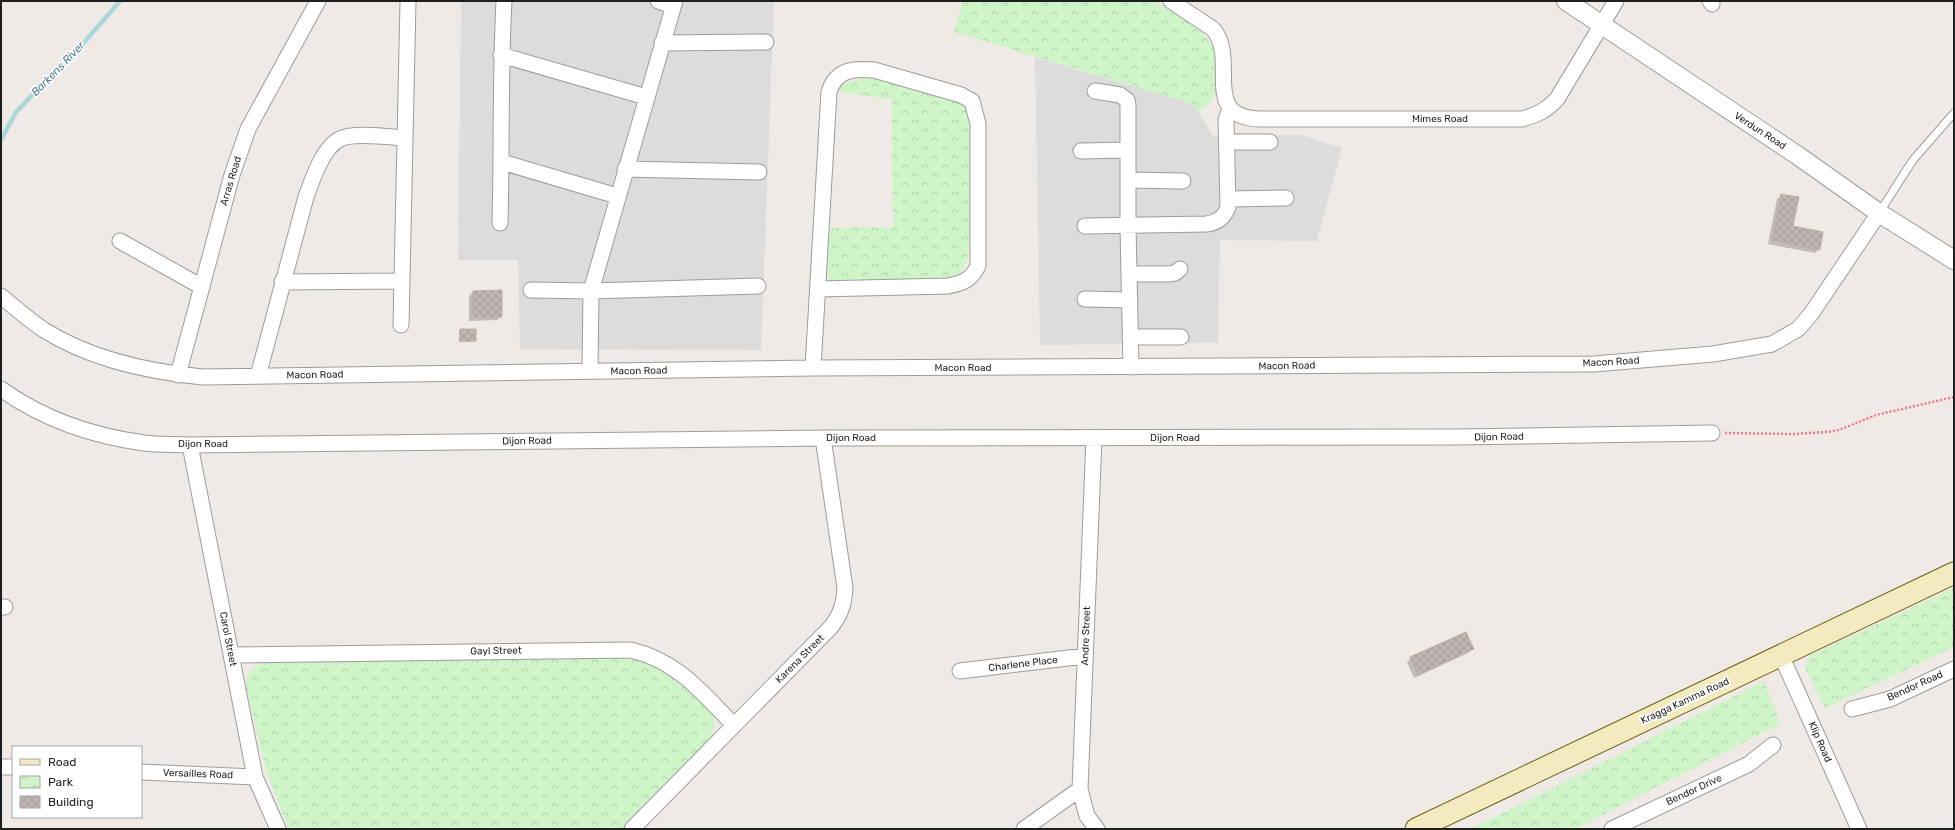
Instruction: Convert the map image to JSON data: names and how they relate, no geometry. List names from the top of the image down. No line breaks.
{"streets":{"main road":["Kragga Kamma Road"],"street":["Mimes Road","Verdun Road","Arras Road","Macon Road","Dijon Road","Andre Street","Carol Street","Gayl Street","Karena Street","Charlene Place","Bendor Road","Klip Road","Versailles Road","Bendor Drive"]},"crossings":[["Mimes Road","Verdun Road"],["Verdun Road","Macon Road"],["Arras Road","Macon Road"],["Dijon Road","Andre Street"],["Dijon Road","Carol Street"],["Dijon Road","Karena Street"],["Andre Street","Charlene Place"],["Carol Street","Gayl Street"],["Carol Street","Versailles Road"],["Gayl Street","Karena Street"],["Kragga Kamma Road","Klip Road"]],"water":["Barkens River"],"legend":["Road","Park","Building"]}
